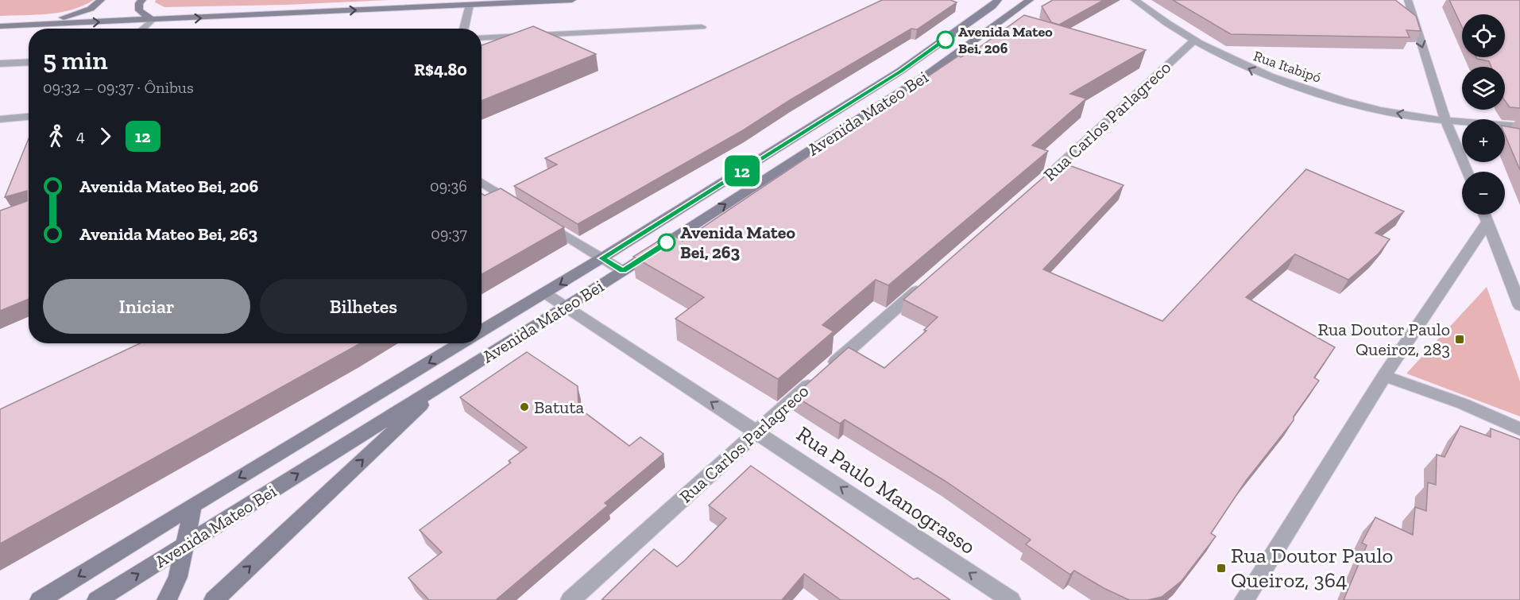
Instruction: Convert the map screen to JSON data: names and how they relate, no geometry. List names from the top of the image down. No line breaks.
{"streets":{"main road":["Avenida Mateo Bei"],"street":["Rua Itabipó","Rua Carlos Parlagreco","Rua Paulo Manograsso"]},"crossings":[["Rua Itabipó","Rua Carlos Parlagreco"],["Avenida Mateo Bei","Rua Paulo Manograsso"],["Rua Carlos Parlagreco","Rua Paulo Manograsso"]],"one_way":["Rua Itabipó","Rua Paulo Manograsso"],"places":{"other":["Avenida Mateo Bei, 206","Avenida Mateo Bei, 263","Batuta"],"transit":["Rua Doutor Paulo Queiroz, 283","Rua Doutor Paulo Queiroz, 364"]},"lines":["bus line 12"],"page":{"on_map":"12","map_buttons":["+","−"],"heading":["5 min","09:32 – 09:37 · Ônibus","R$4.80"],"legs":["4","12"],"list":[{"name":"Avenida Mateo Bei, 206","value":"09:36"},{"name":"Avenida Mateo Bei, 263","value":"09:37"}],"buttons":["Iniciar","Bilhetes"]}}
